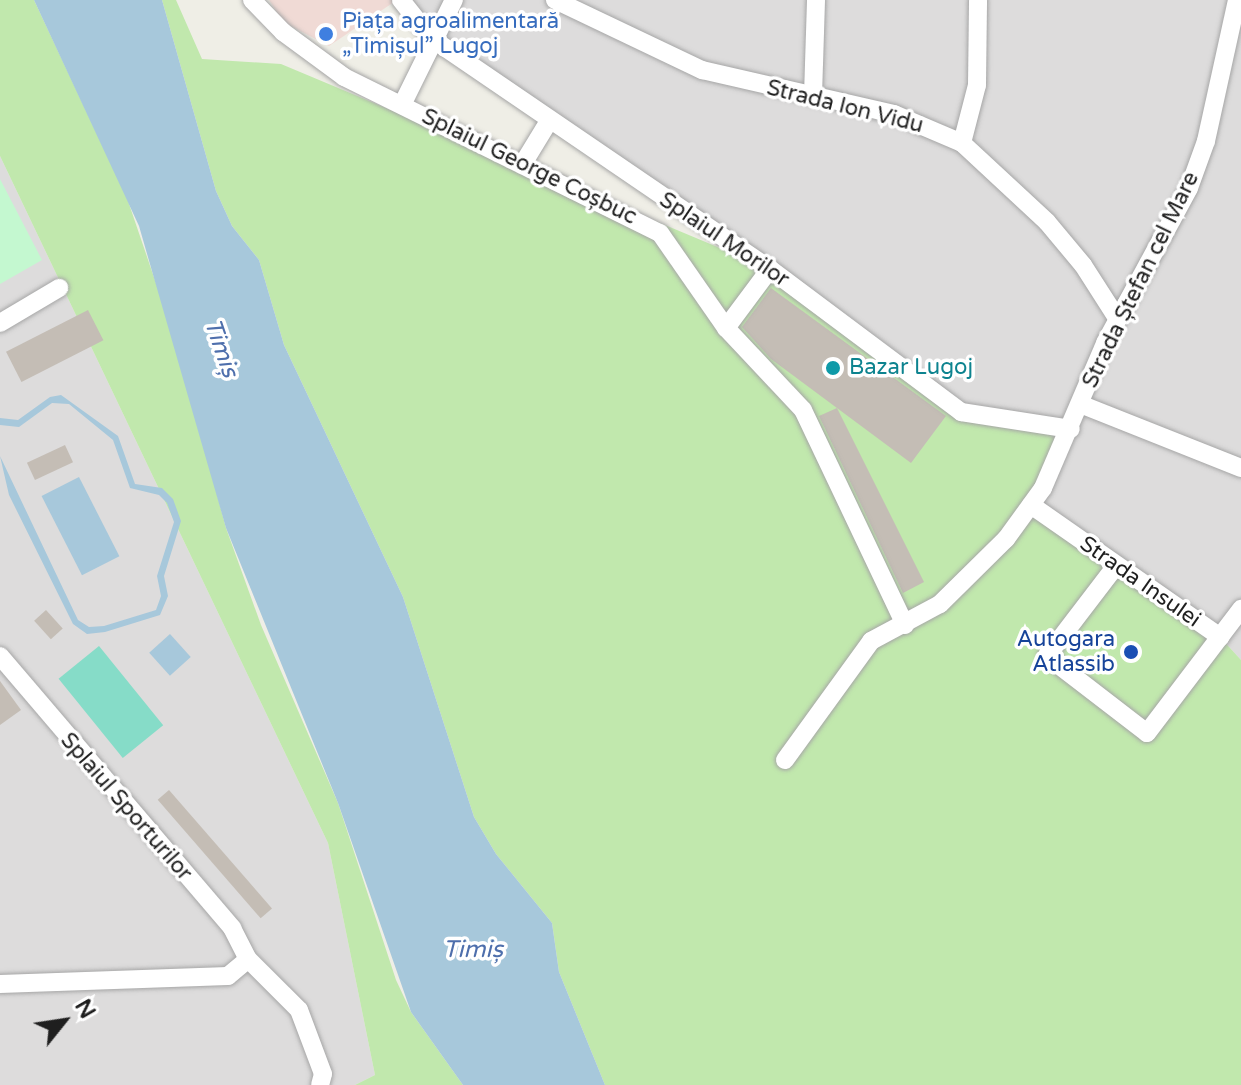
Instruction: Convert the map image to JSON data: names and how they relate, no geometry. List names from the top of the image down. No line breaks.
{"streets":{"street":["Strada Ion Vidu","Splaiul George Coșbuc","Splaiul Morilor","Strada Ștefan cel Mare","Strada Insulei","Splaiul Sporturilor"]},"crossings":[["Strada Ion Vidu","Strada Ștefan cel Mare"],["Splaiul George Coșbuc","Strada Ștefan cel Mare"],["Splaiul Morilor","Strada Ștefan cel Mare"],["Strada Ștefan cel Mare","Strada Insulei"]],"water":["Timiș"],"places":["Piața agroalimentară „Timișul” Lugoj","Bazar Lugoj","Autogara Atlassib"],"north":"top right"}
